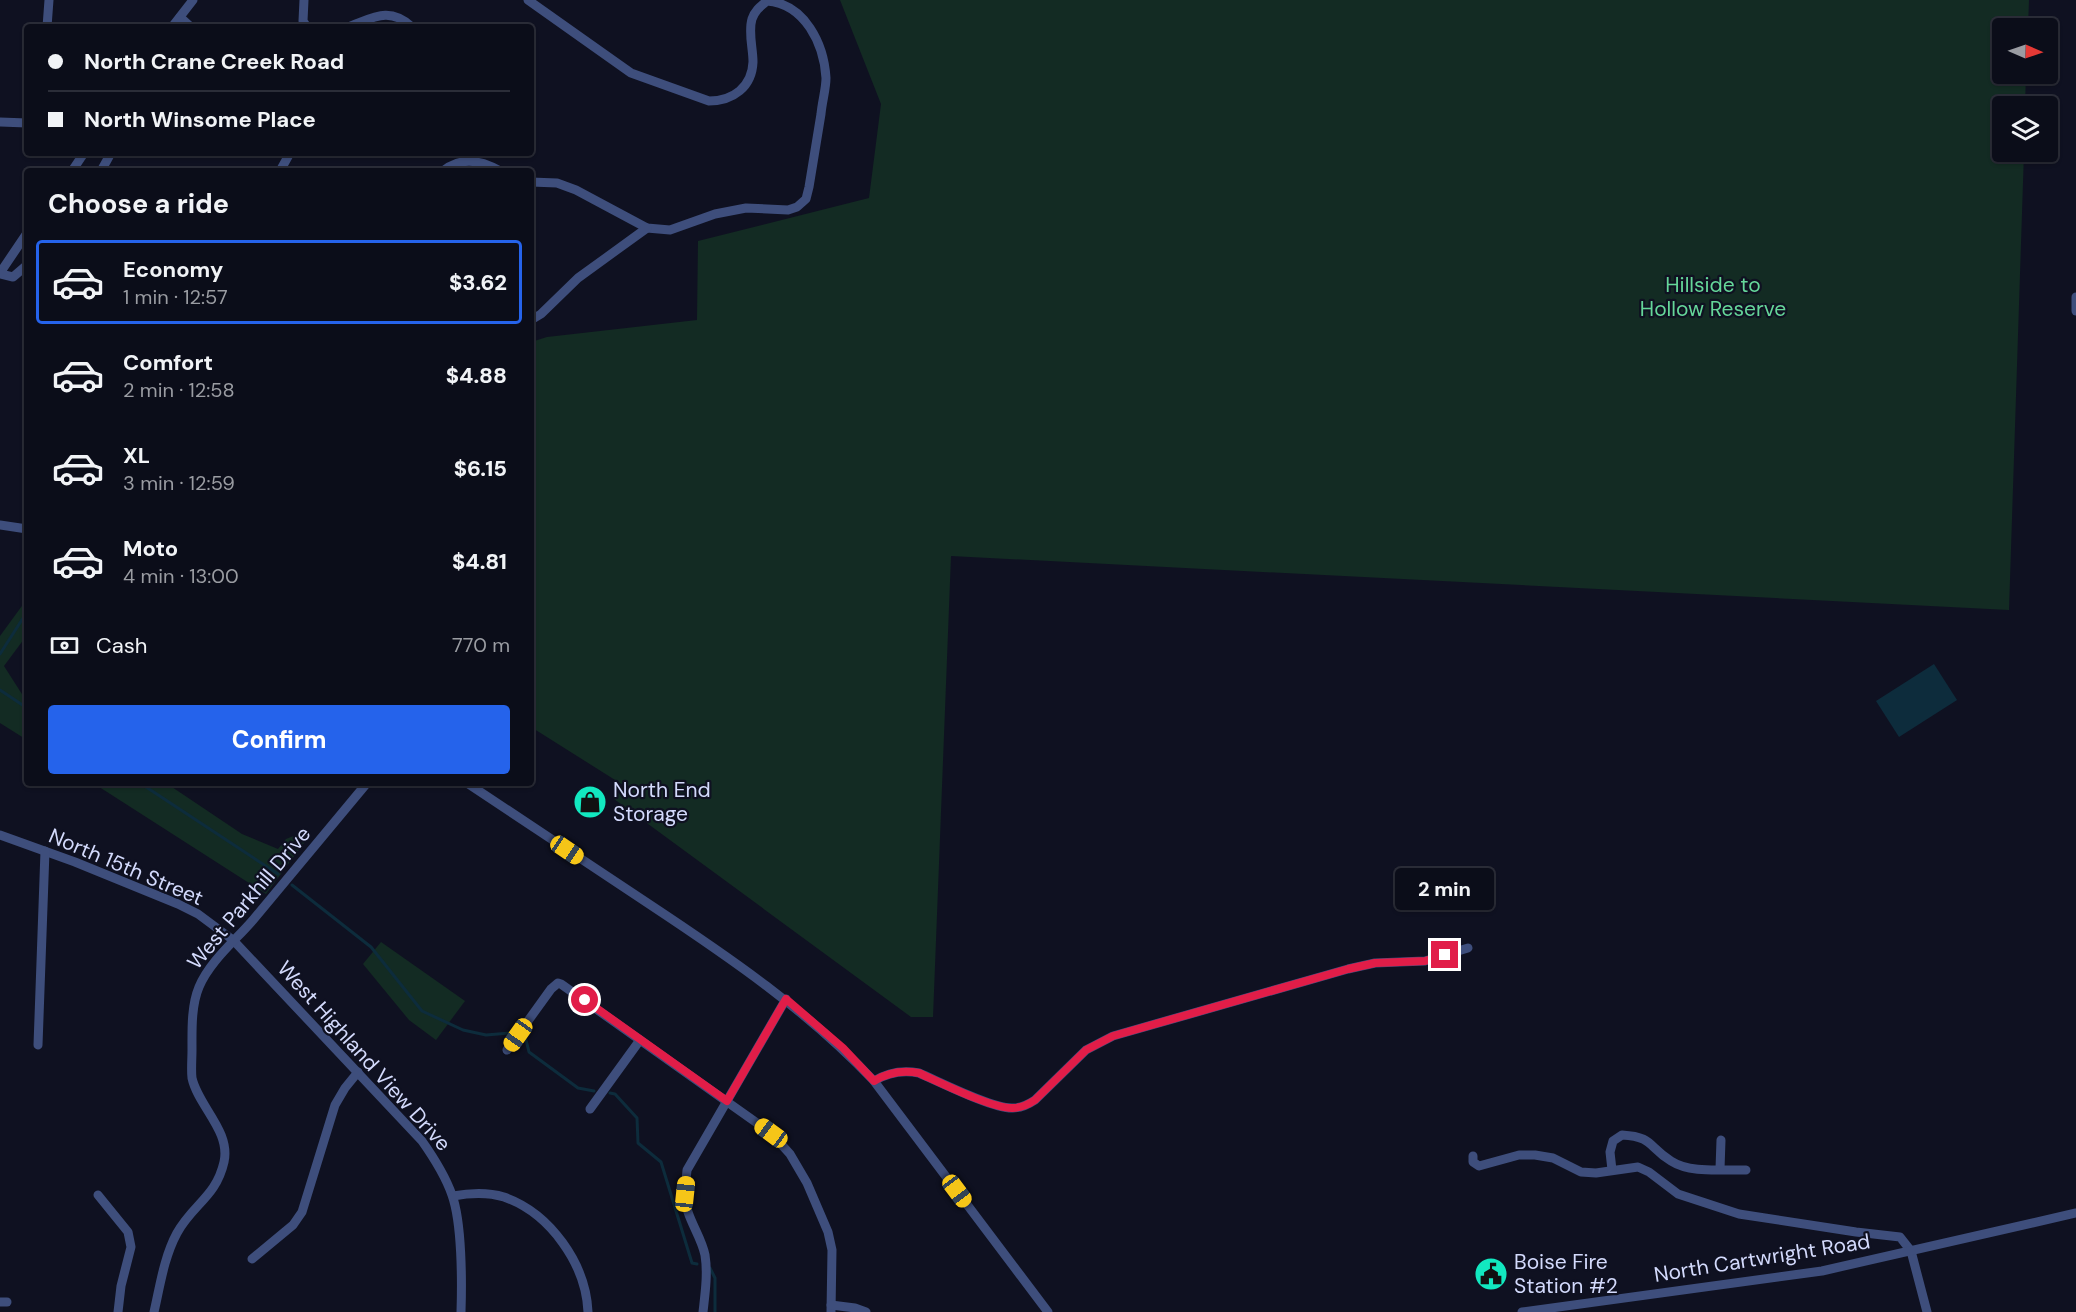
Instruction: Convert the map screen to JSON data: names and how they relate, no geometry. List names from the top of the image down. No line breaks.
{"streets":{"street":["North 15th Street","West Parkhill Drive","West Highland View Drive","North Cartwright Road"]},"crossings":[["North 15th Street","West Parkhill Drive"],["North 15th Street","West Highland View Drive"],["West Parkhill Drive","West Highland View Drive"]],"parks":["Hillside to Hollow Reserve"],"places":{"shop":["North End Storage"],"public building":["Boise Fire Station #2"]},"north":"right","page":{"banner":["North Crane Creek Road","North Winsome Place"],"heading":"Choose a ride","list":[{"name":"Economy","note":"1 min · 12:57","value":"$3.62"},{"name":"Comfort","note":"2 min · 12:58","value":"$4.88"},{"name":"XL","note":"3 min · 12:59","value":"$6.15"},{"name":"Moto","note":"4 min · 13:00","value":"$4.81"}],"pay":["Cash","770 m"],"buttons":"Confirm","bubble":"2 min"}}
